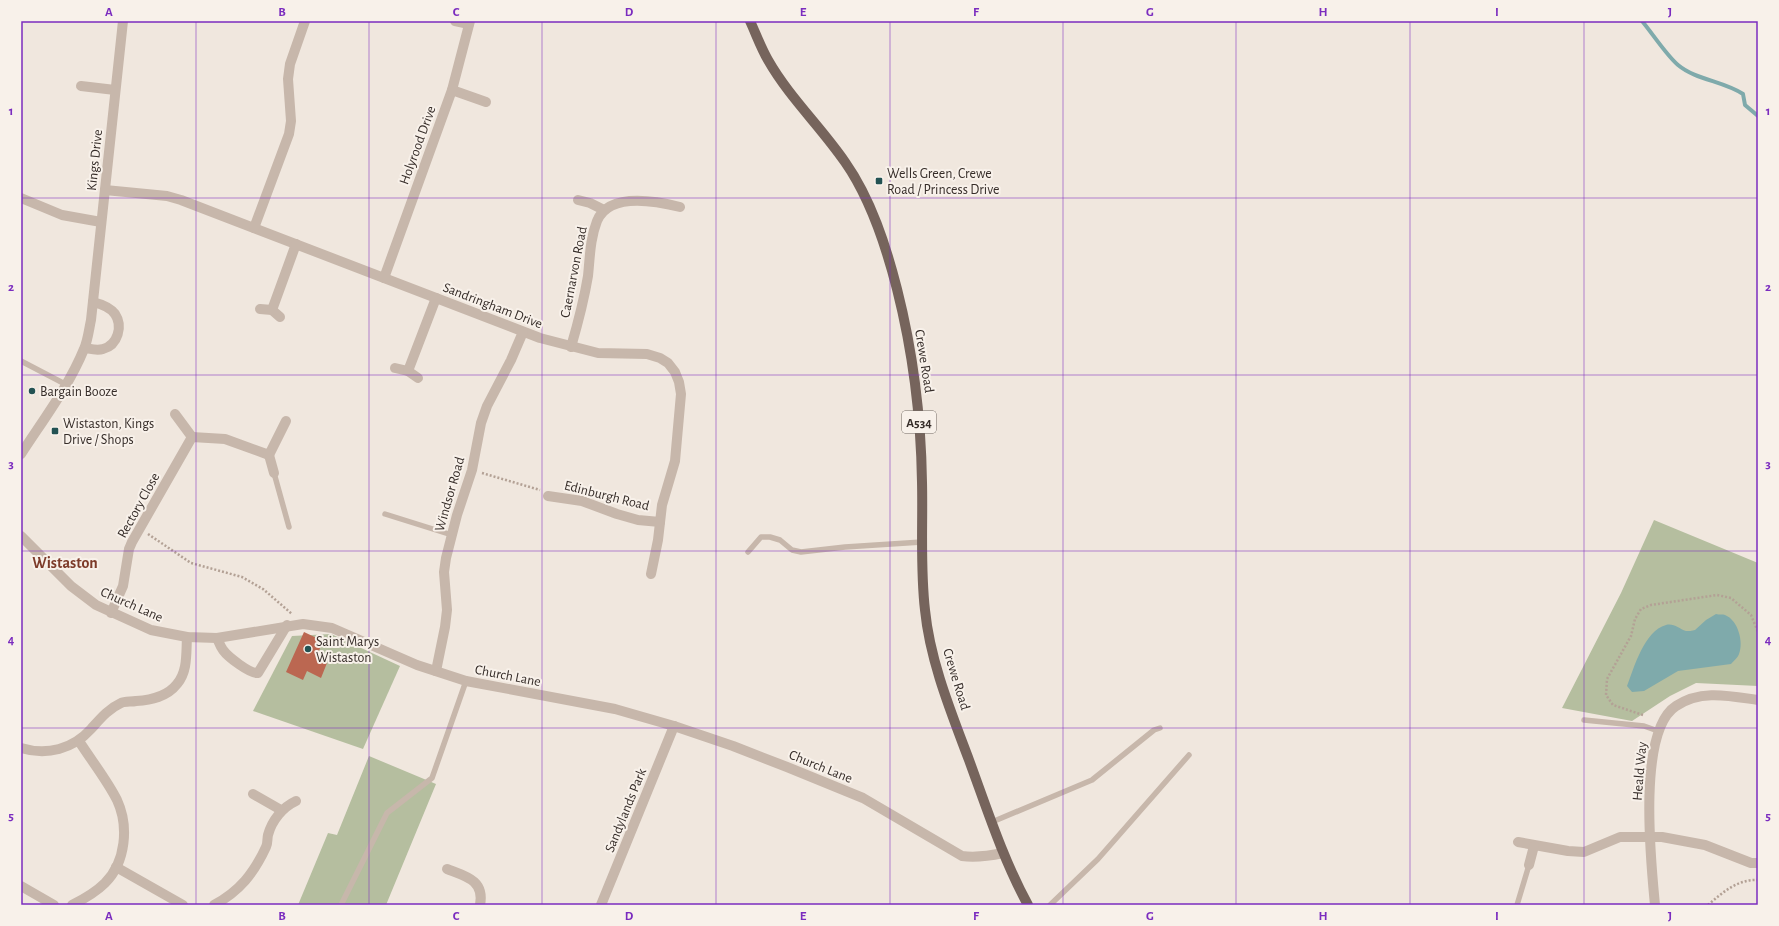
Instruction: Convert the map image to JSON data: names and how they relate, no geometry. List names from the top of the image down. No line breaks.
{"streets":{"main road":["Crewe Road","A534"],"street":["Holyrood Drive","Kings Drive","Caernarvon Road","Sandringham Drive","Windsor Road","Edinburgh Road","Rectory Close","Church Lane","Heald Way","Sandylands Park"]},"crossings":[["Holyrood Drive","Sandringham Drive"],["Kings Drive","Sandringham Drive"],["Caernarvon Road","Sandringham Drive"],["Sandringham Drive","Windsor Road"],["Sandringham Drive","Edinburgh Road"],["Crewe Road","A534"],["Crewe Road","Church Lane"],["A534","Church Lane"],["Windsor Road","Church Lane"],["Rectory Close","Church Lane"],["Church Lane","Sandylands Park"]],"districts":["Wistaston"],"places":{"transit":["Wells Green, Crewe Road / Princess Drive","Wistaston, Kings Drive / Shops"],"other":["Bargain Booze","Saint Marys Wistaston"]},"grid":{"columns":["A","B","C","D","E","F","G","H","I","J"],"rows":["1","2","3","4","5"]}}
